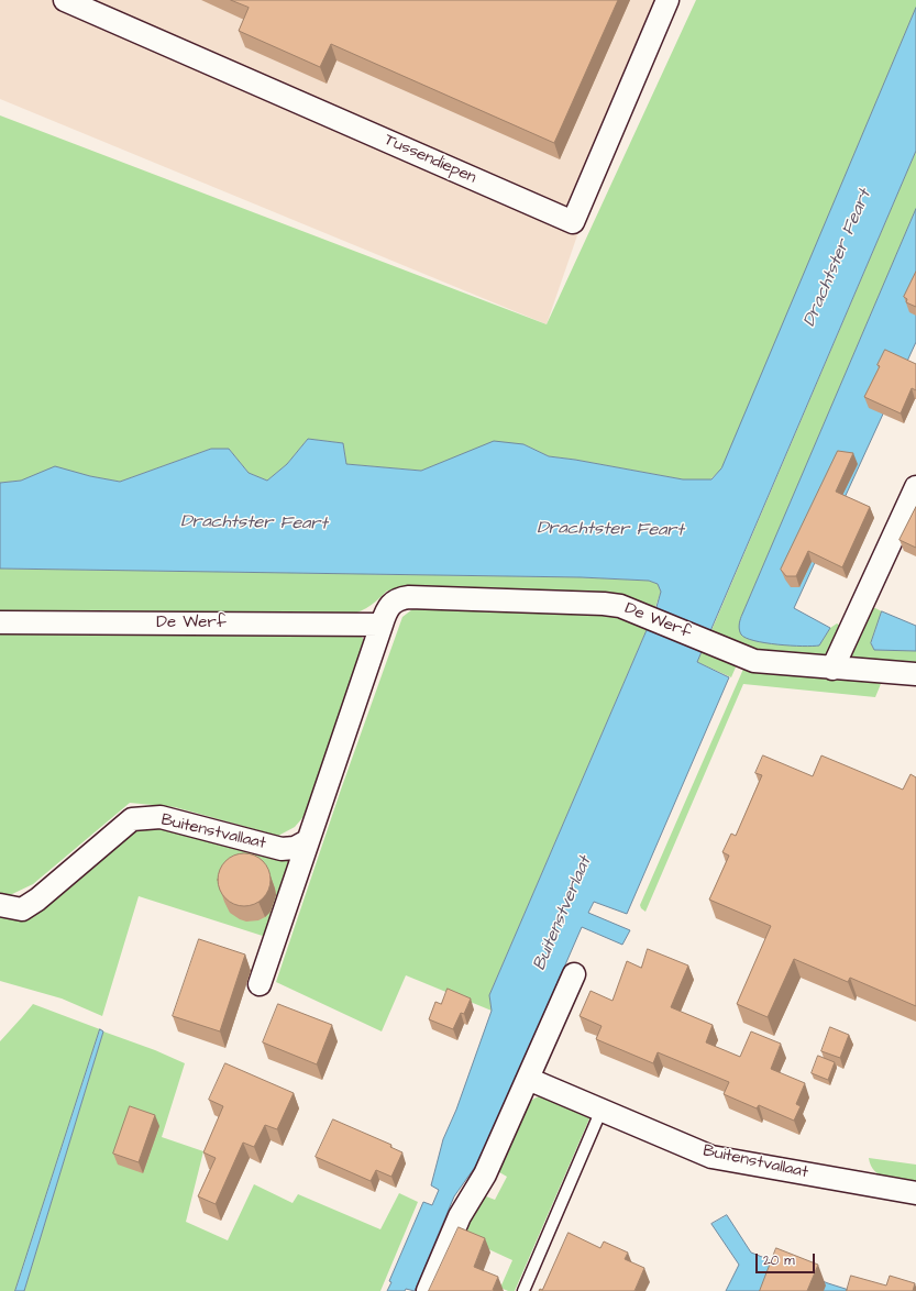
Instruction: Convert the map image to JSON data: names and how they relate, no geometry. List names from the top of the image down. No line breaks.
{"streets":{"street":["Tussendiepen","De Werf","Buitenstvallaat"]},"crossings":[["De Werf","Buitenstvallaat"]],"water":["Drachtster Feart","Buitenstverlaat"],"scale_bar":"20 m"}
